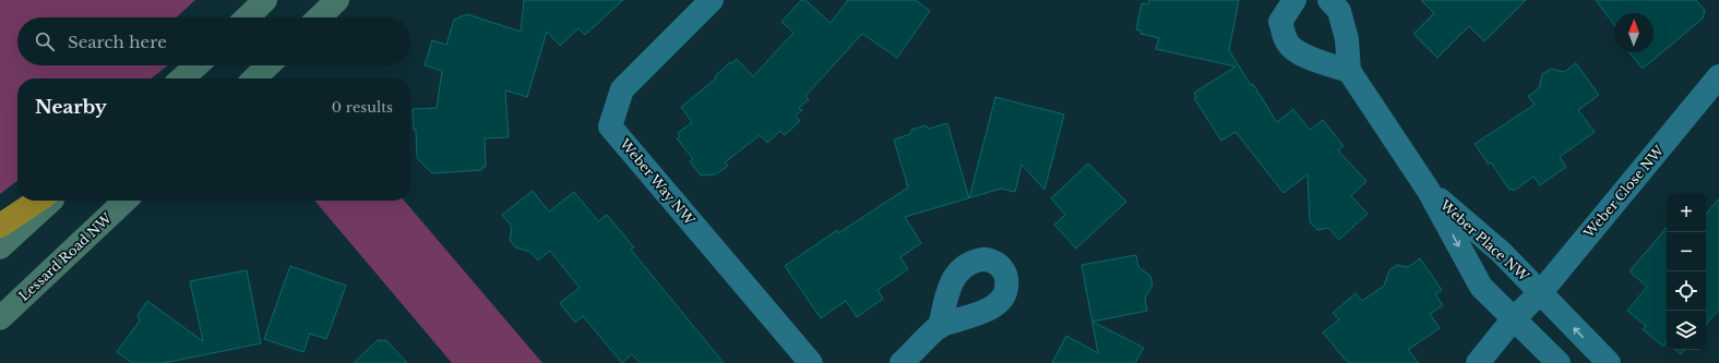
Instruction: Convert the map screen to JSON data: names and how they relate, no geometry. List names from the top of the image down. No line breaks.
{"streets":{"main road":["Lessard Road NW"],"street":["Weber Way NW","Weber Close NW","Weber Place NW"]},"crossings":[["Weber Close NW","Weber Place NW"]],"north":"top","page":{"search":"Search here","heading":["Nearby","0 results"],"map_buttons":["+","−"]}}
